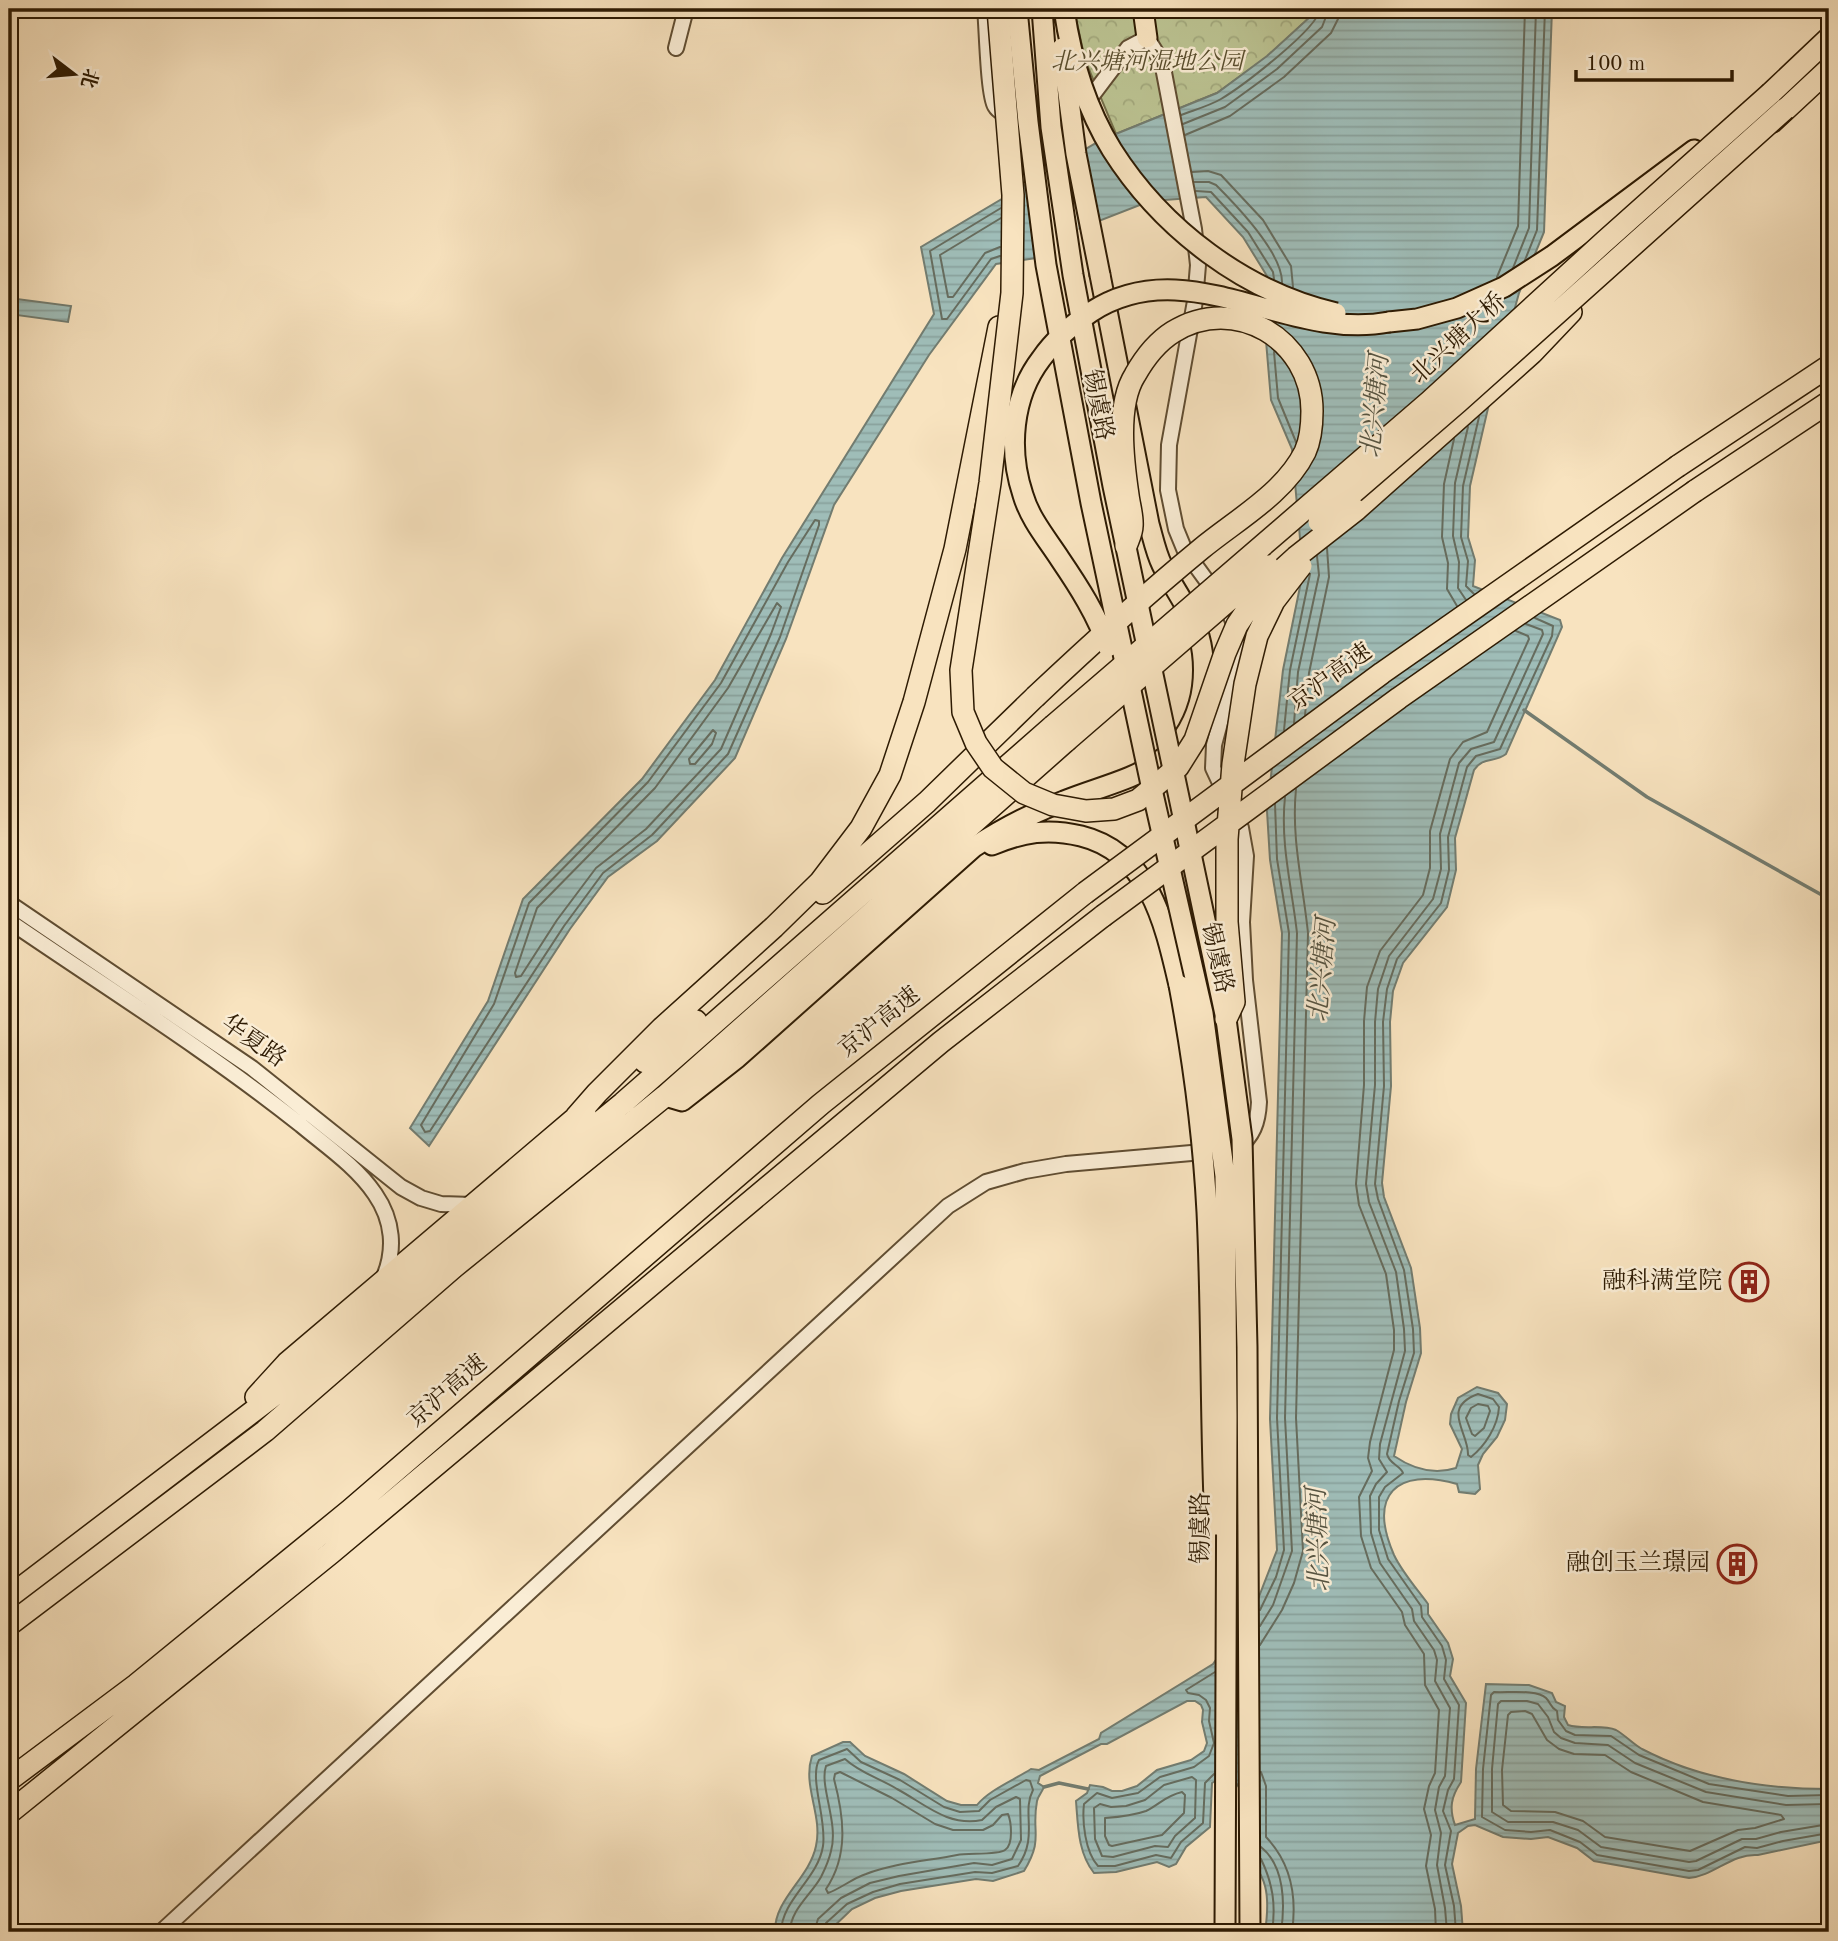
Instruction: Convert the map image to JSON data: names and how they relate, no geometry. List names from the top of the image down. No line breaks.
{"streets":{"highway":["北兴塘大桥","京沪高速"],"main road":["锡虞路"],"street":["华夏路"]},"water":["北兴塘河"],"parks":["北兴塘河湿地公园"],"places":{"building":["融科满堂院","融创玉兰璟园"]},"scale_bar":"100 m","north":"right"}
